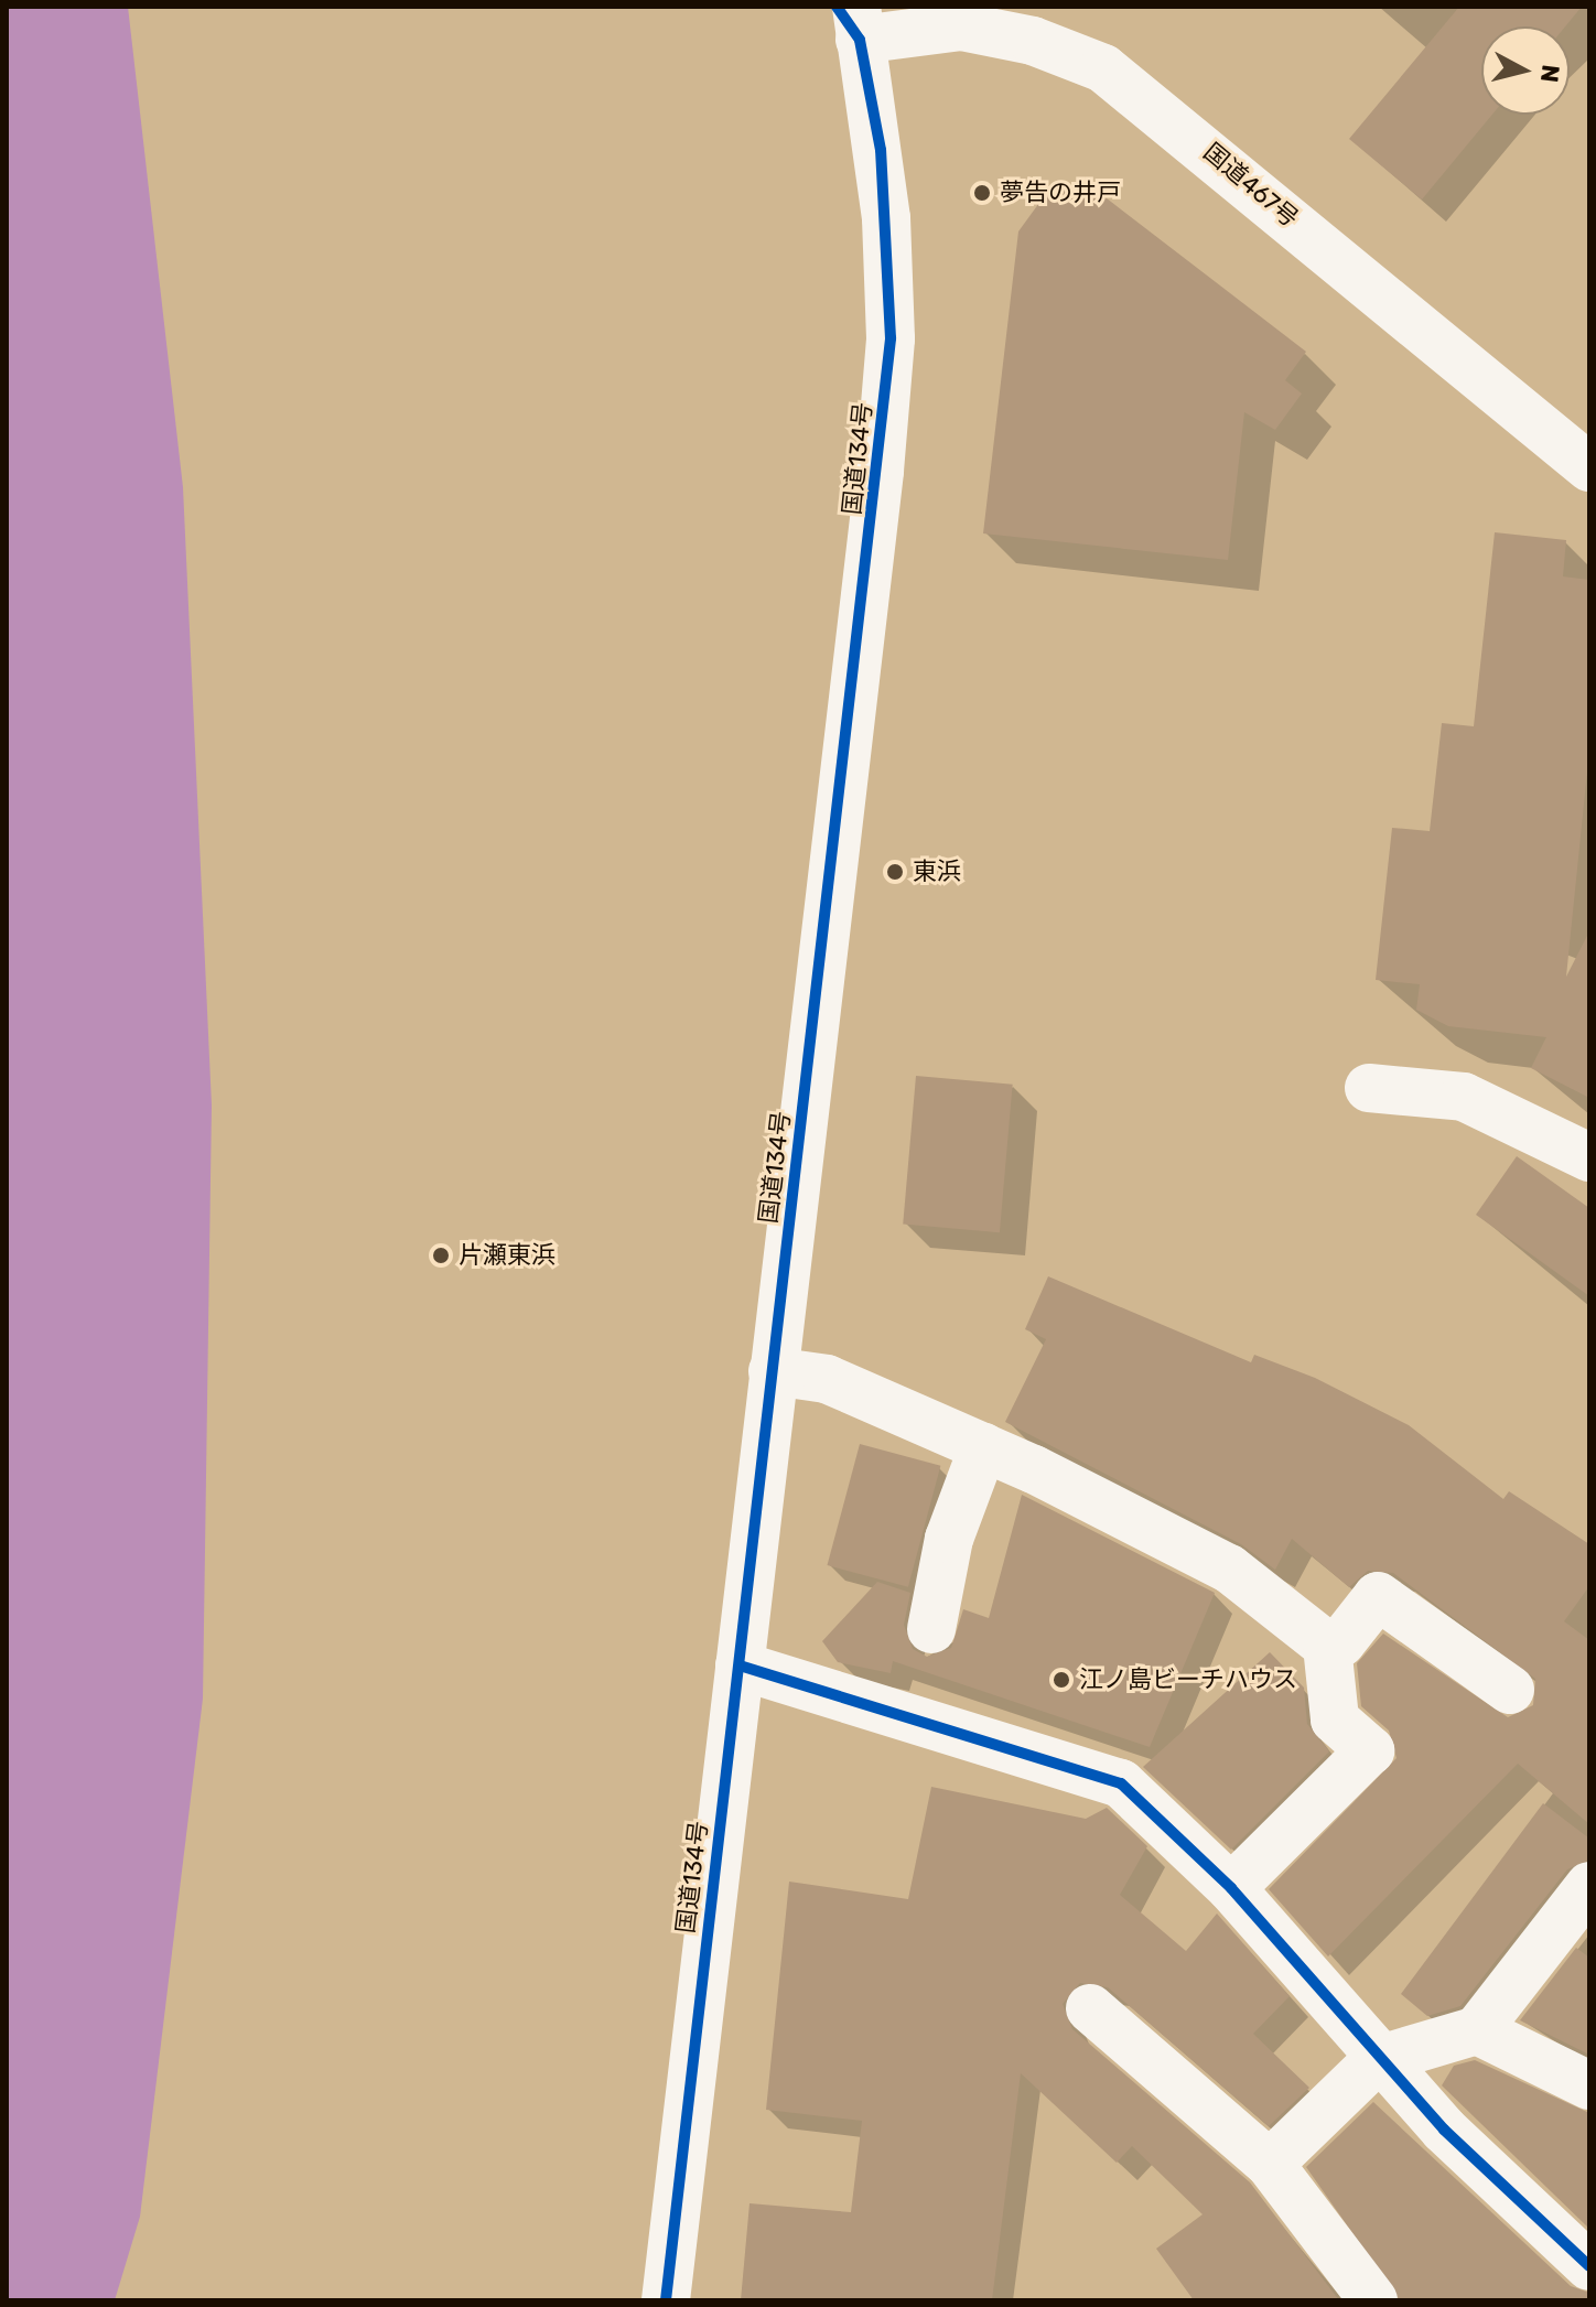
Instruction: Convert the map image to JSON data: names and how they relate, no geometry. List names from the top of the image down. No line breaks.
{"streets":{"main road":["国道467号","国道134号"]},"crossings":[["国道467号","国道134号"]],"places":["夢告の井戸","東浜","片瀬東浜","江ノ島ビーチハウス"],"north":"right"}
